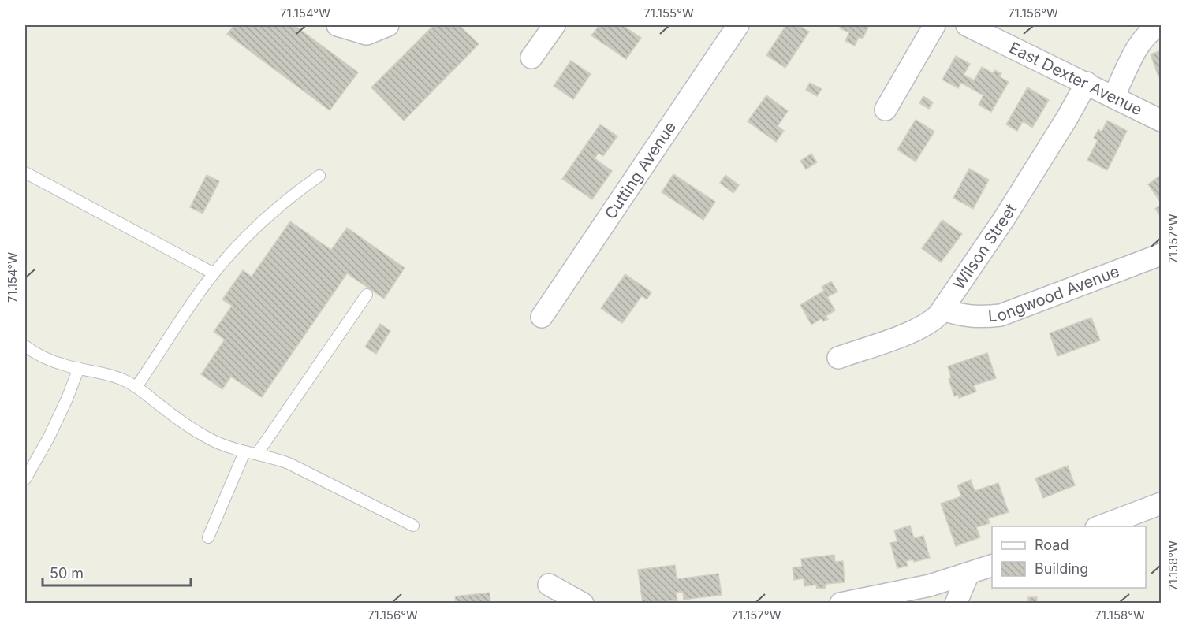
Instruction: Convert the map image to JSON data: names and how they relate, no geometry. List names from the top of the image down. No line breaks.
{"streets":{"street":["East Dexter Avenue","Cutting Avenue","Wilson Street","Longwood Avenue"]},"crossings":[["East Dexter Avenue","Wilson Street"],["Wilson Street","Longwood Avenue"]],"legend":["Road","Building"],"scale_bar":"50 m","coordinates":["71.154°W","71.155°W","71.156°W","71.157°W","71.158°W"]}
